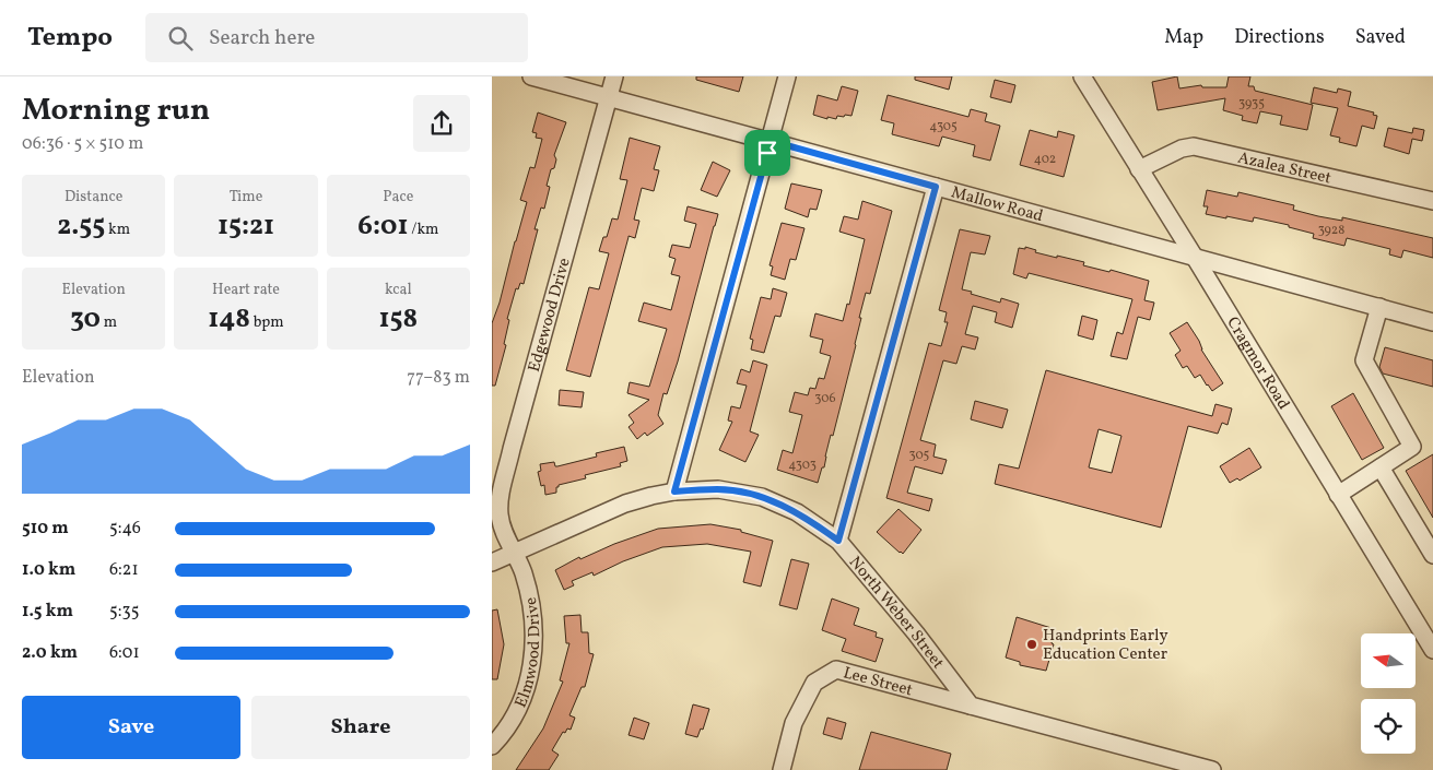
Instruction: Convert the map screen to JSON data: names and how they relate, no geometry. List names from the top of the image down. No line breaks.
{"streets":{"street":["Azalea Street","Mallow Road","Edgewood Drive","Cragmor Road","North Weber Street","Elmwood Drive","Lee Street"]},"crossings":[["Azalea Street","Cragmor Road"],["Mallow Road","Edgewood Drive"],["Mallow Road","Cragmor Road"],["Edgewood Drive","North Weber Street"],["Edgewood Drive","Elmwood Drive"],["North Weber Street","Elmwood Drive"],["North Weber Street","Lee Street"]],"places":["Handprints Early Education Center"],"house_numbers":["3935","4305","402","3928","306","305","4303"],"north":"left","page":{"header":"Tempo","search":"Search here","nav":["Map","Directions","Saved"],"heading":["Morning run","06:36 · 5 × 510 m"],"stats":[["Distance","2.55 km"],["Time","15:21"],["Pace","6:01 /km"],["Elevation","30 m"],["Heart rate","148 bpm"],["kcal","158"]],"chart":["Elevation","77–83 m"],"list":[{"name":"510 m","note":"5:46"},{"name":"1.0 km","note":"6:21"},{"name":"1.5 km","note":"5:35"},{"name":"2.0 km","note":"6:01"}],"buttons":["Save","Share"]}}
